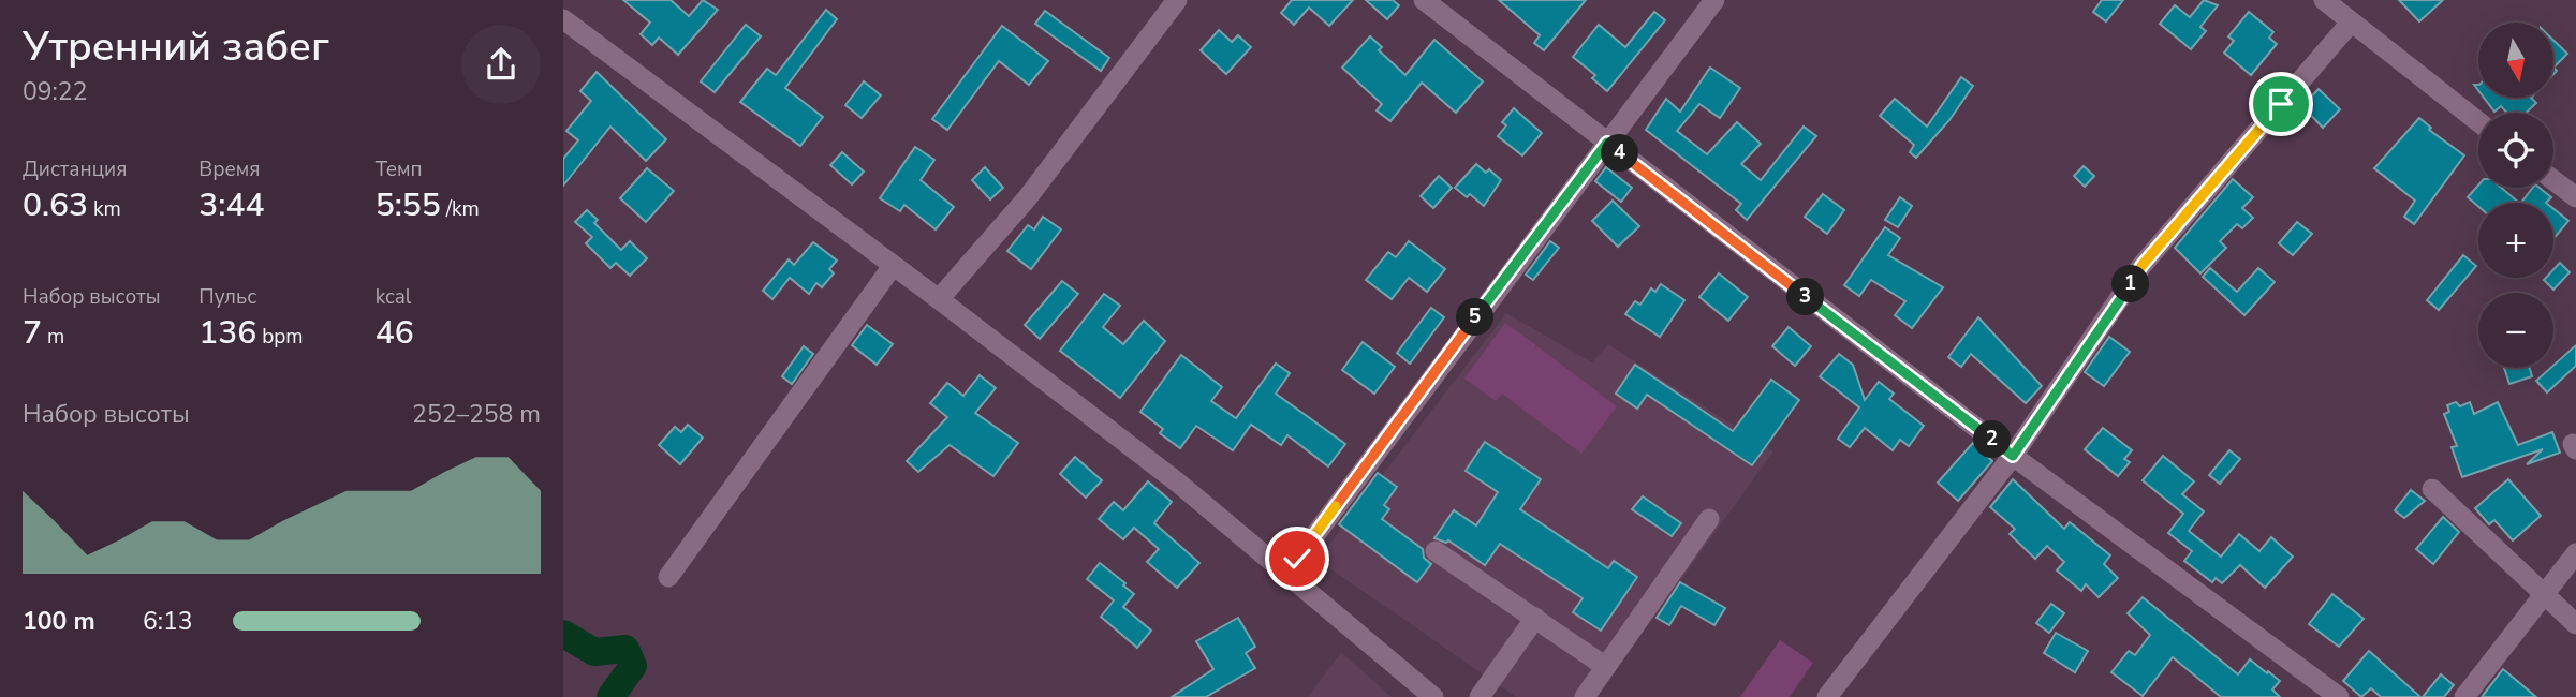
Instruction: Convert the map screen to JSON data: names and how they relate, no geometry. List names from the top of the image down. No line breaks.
{"north":"bottom","page":{"heading":["Утренний забег","09:22"],"map_buttons":["+","−"],"stats":[["Дистанция","0.63 km"],["Время","3:44"],["Темп","5:55 /km"],["Набор высоты","7 m"],["Пульс","136 bpm"],["kcal","46"]],"pins":["4","1","3","5","2"],"chart":["Набор высоты","252–258 m"],"list":[{"name":"100 m","note":"6:13"}]}}
